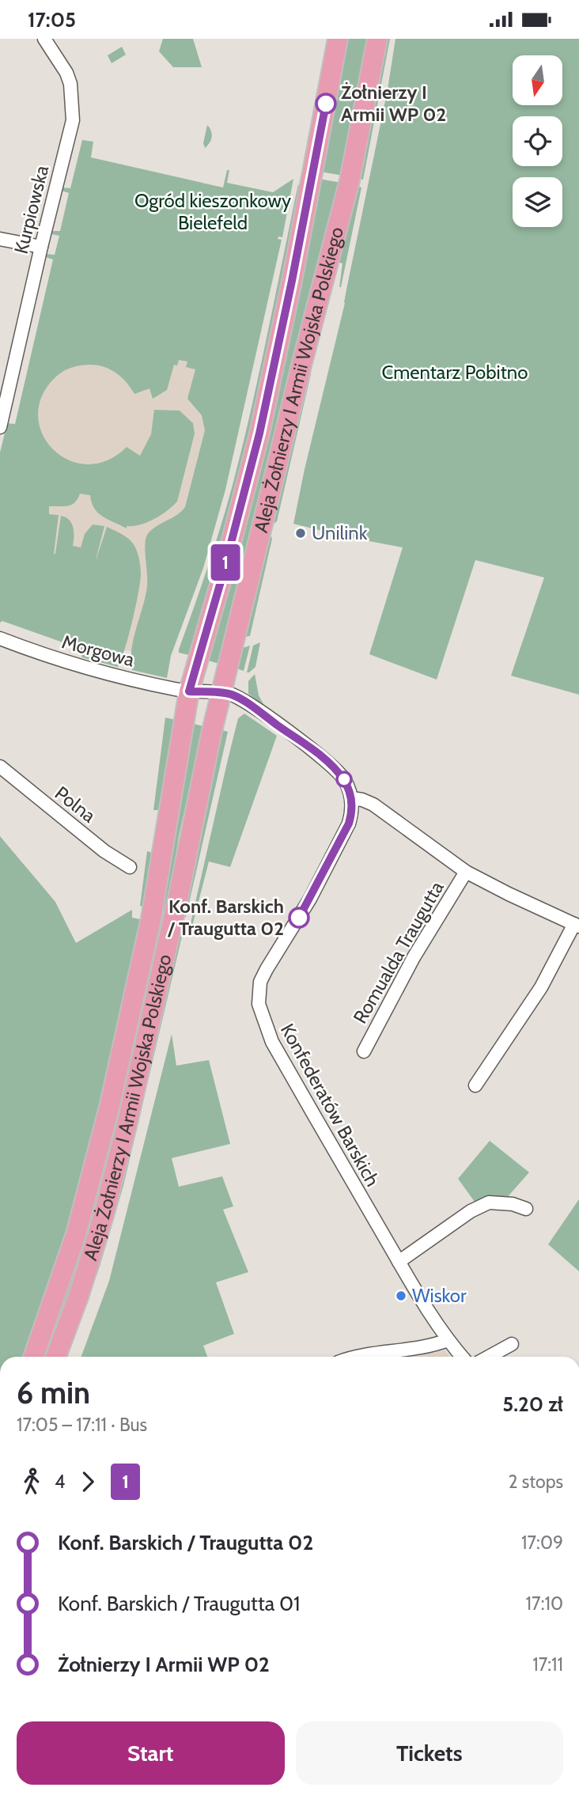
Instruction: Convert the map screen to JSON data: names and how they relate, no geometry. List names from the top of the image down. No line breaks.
{"streets":{"main road":["Aleja Żołnierzy I Armii Wojska Polskiego"],"street":["Kurpiowska","Morgowa","Polna","Romualda Traugutta","Konfederatów Barskich"]},"crossings":[["Aleja Żołnierzy I Armii Wojska Polskiego","Morgowa"],["Romualda Traugutta","Konfederatów Barskich"]],"parks":["Ogród kieszonkowy Bielefeld","Cmentarz Pobitno"],"places":["Żołnierzy I Armii WP 02","Unilink","Konf. Barskich / Traugutta 02","Wiskor"],"lines":["bus line 1"],"north":"bottom","page":{"status":"17:05","on_map":"1","heading":["6 min","17:05 – 17:11 · Bus","5.20 zł"],"legs":["4","1","2 stops"],"list":[{"name":"Konf. Barskich / Traugutta 02","value":"17:09"},{"name":"Konf. Barskich / Traugutta 01","value":"17:10"},{"name":"Żołnierzy I Armii WP 02","value":"17:11"}],"buttons":["Start","Tickets"]}}
